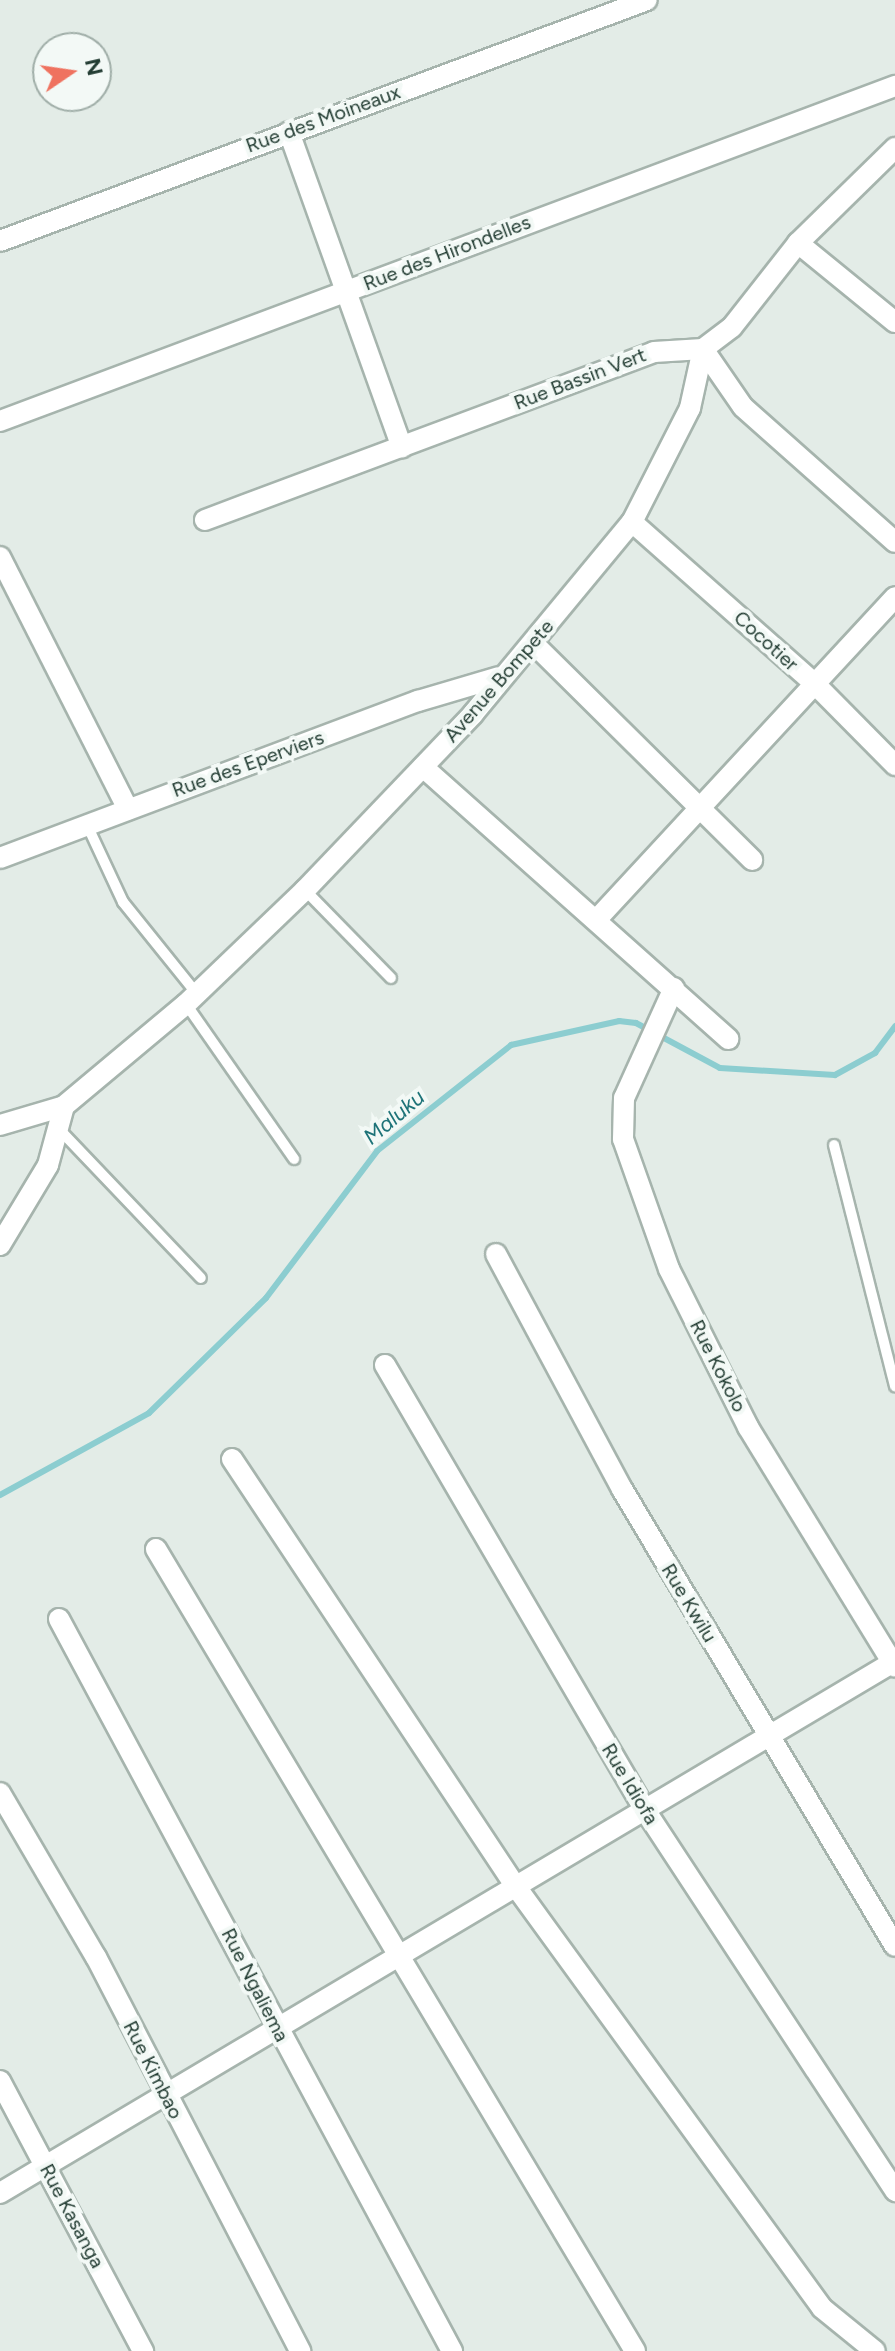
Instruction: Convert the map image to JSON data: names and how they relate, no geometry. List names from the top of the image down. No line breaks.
{"streets":{"street":["Rue des Moineaux","Rue des Hirondelles","Rue Bassin Vert","Cocotier","Avenue Bompete","Rue des Eperviers","Rue Kokolo","Rue Kwilu","Rue Idiofa","Rue Ngaliema","Rue Kimbao","Rue Kasanga"]},"crossings":[["Rue Bassin Vert","Avenue Bompete"],["Cocotier","Avenue Bompete"],["Avenue Bompete","Rue des Eperviers"]],"water":["Maluku"],"north":"right"}
